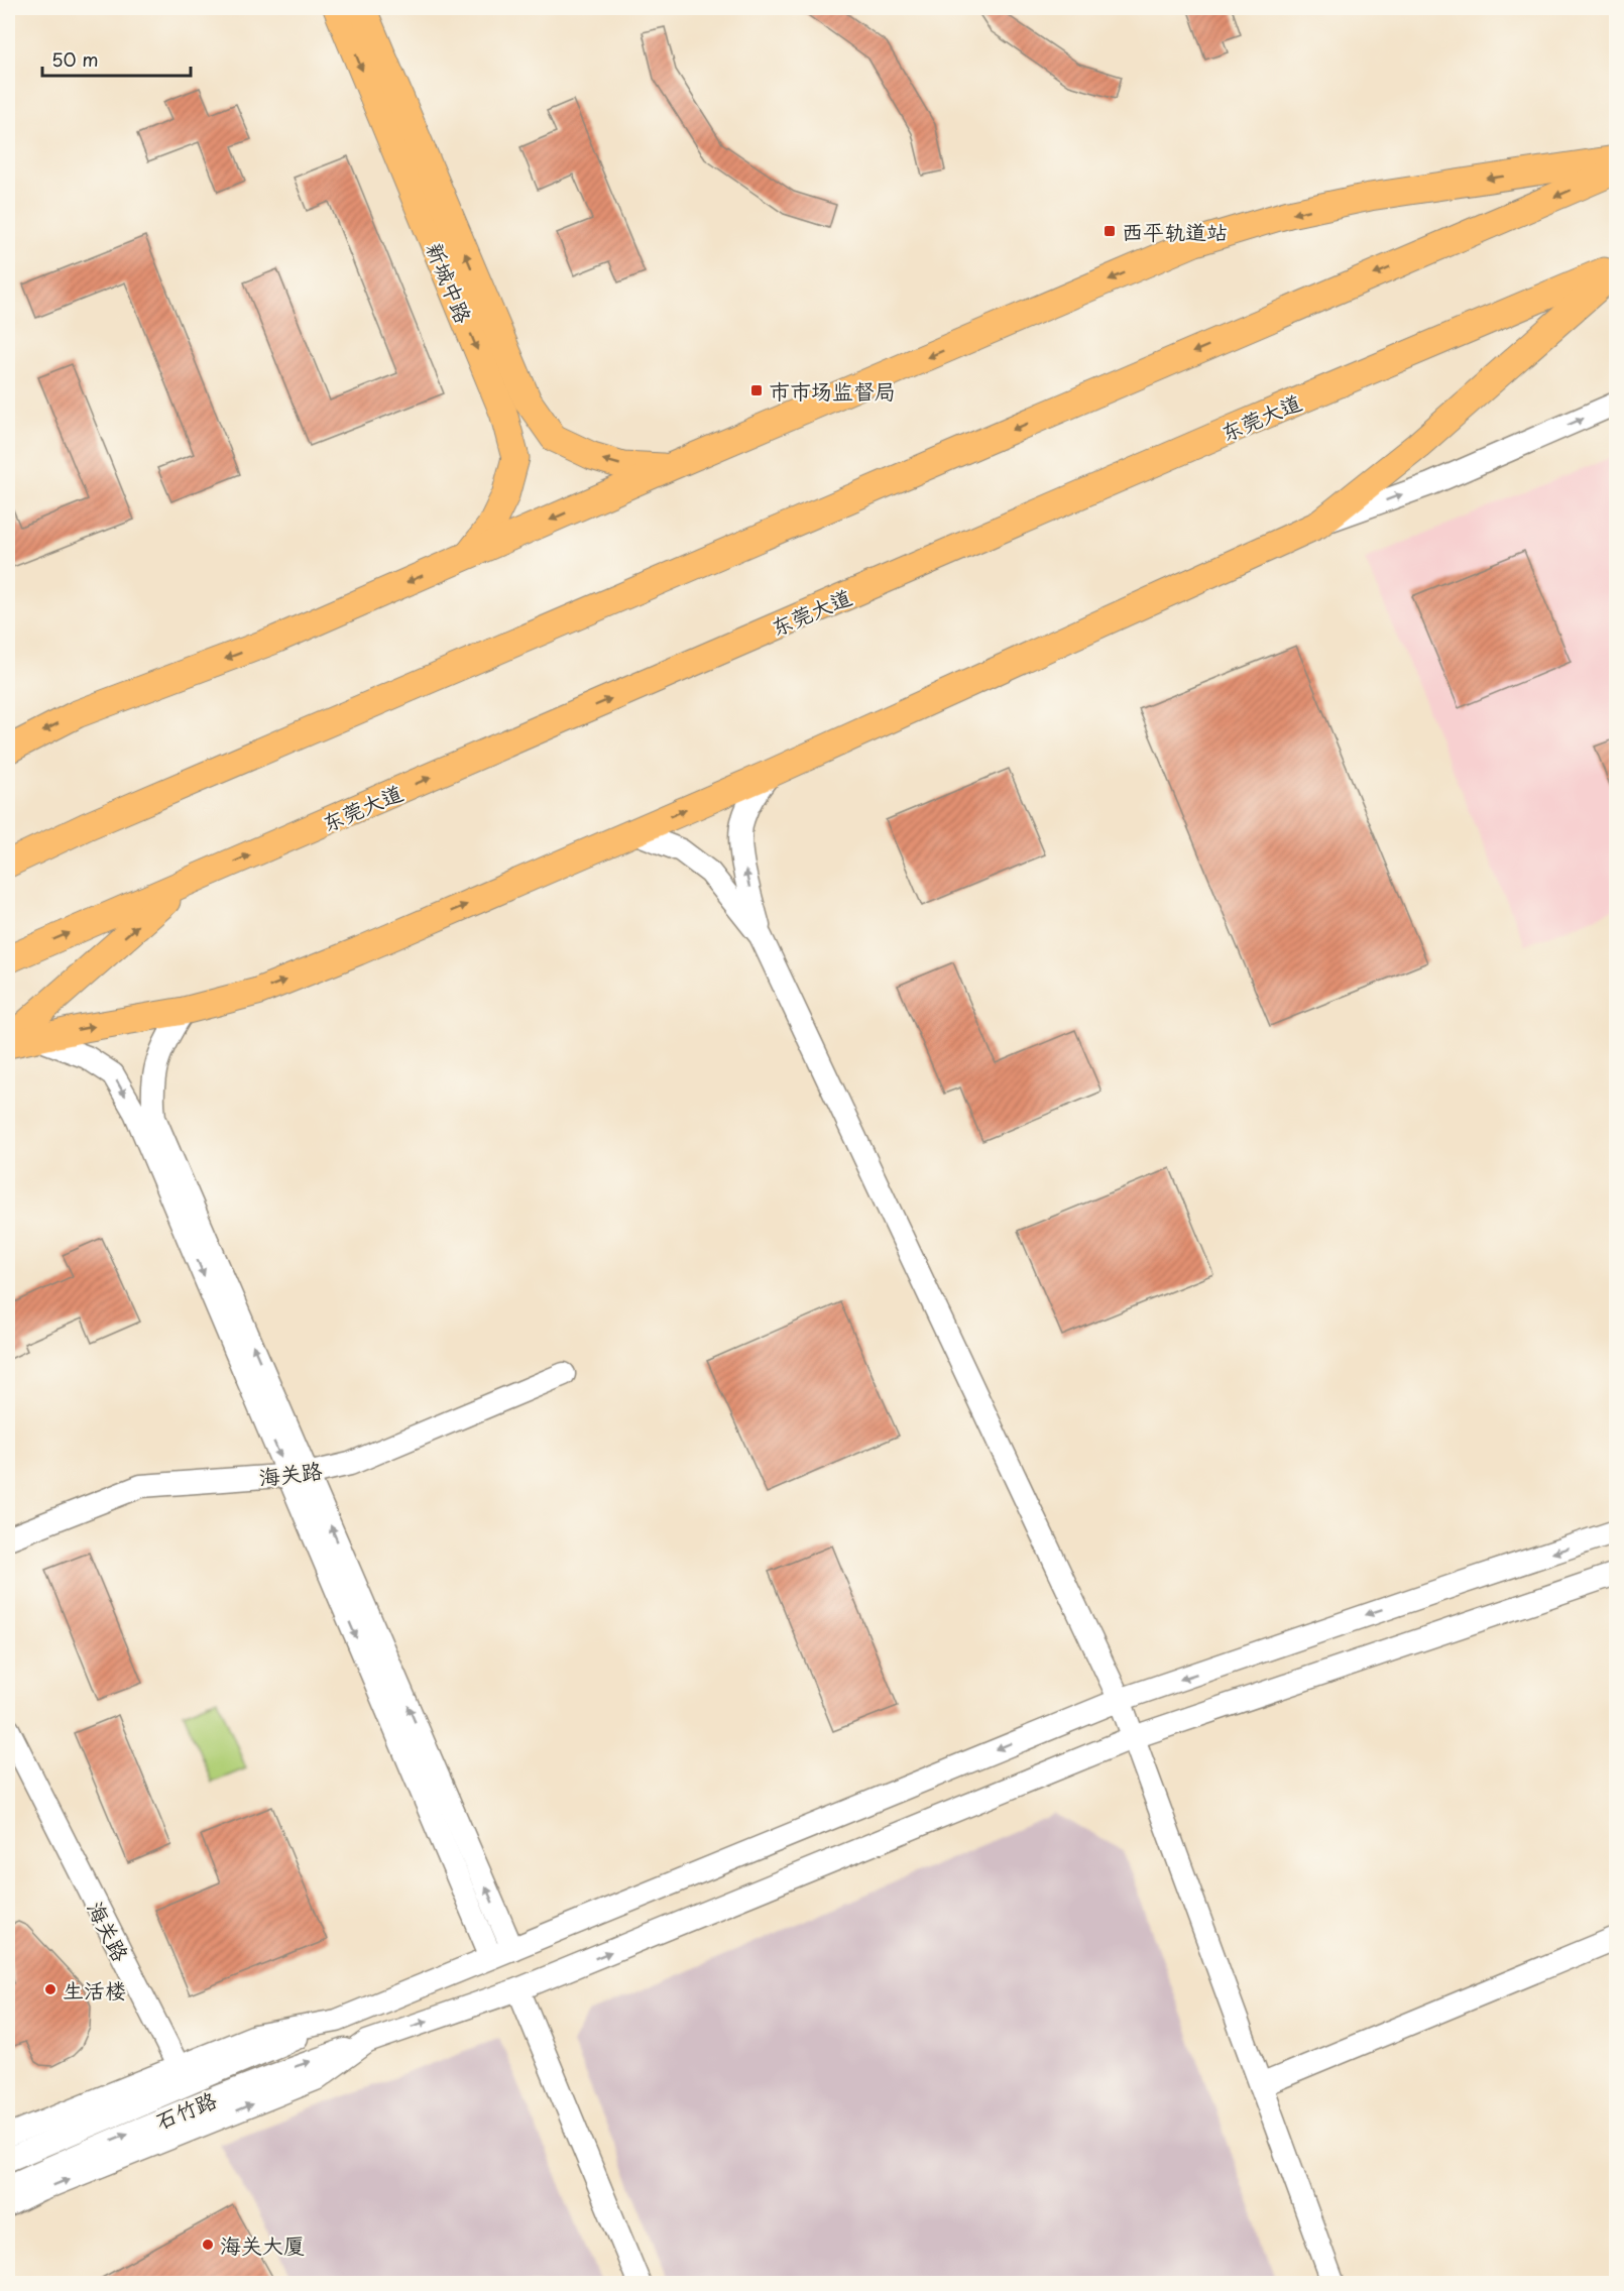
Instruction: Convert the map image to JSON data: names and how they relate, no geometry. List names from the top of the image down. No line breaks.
{"streets":{"main road":["新城中路","东莞大道"],"street":["海关路","石竹路"]},"places":{"transit":["西平轨道站","市市场监督局"],"other":["生活楼","海关大厦"]},"scale_bar":"50 m"}
